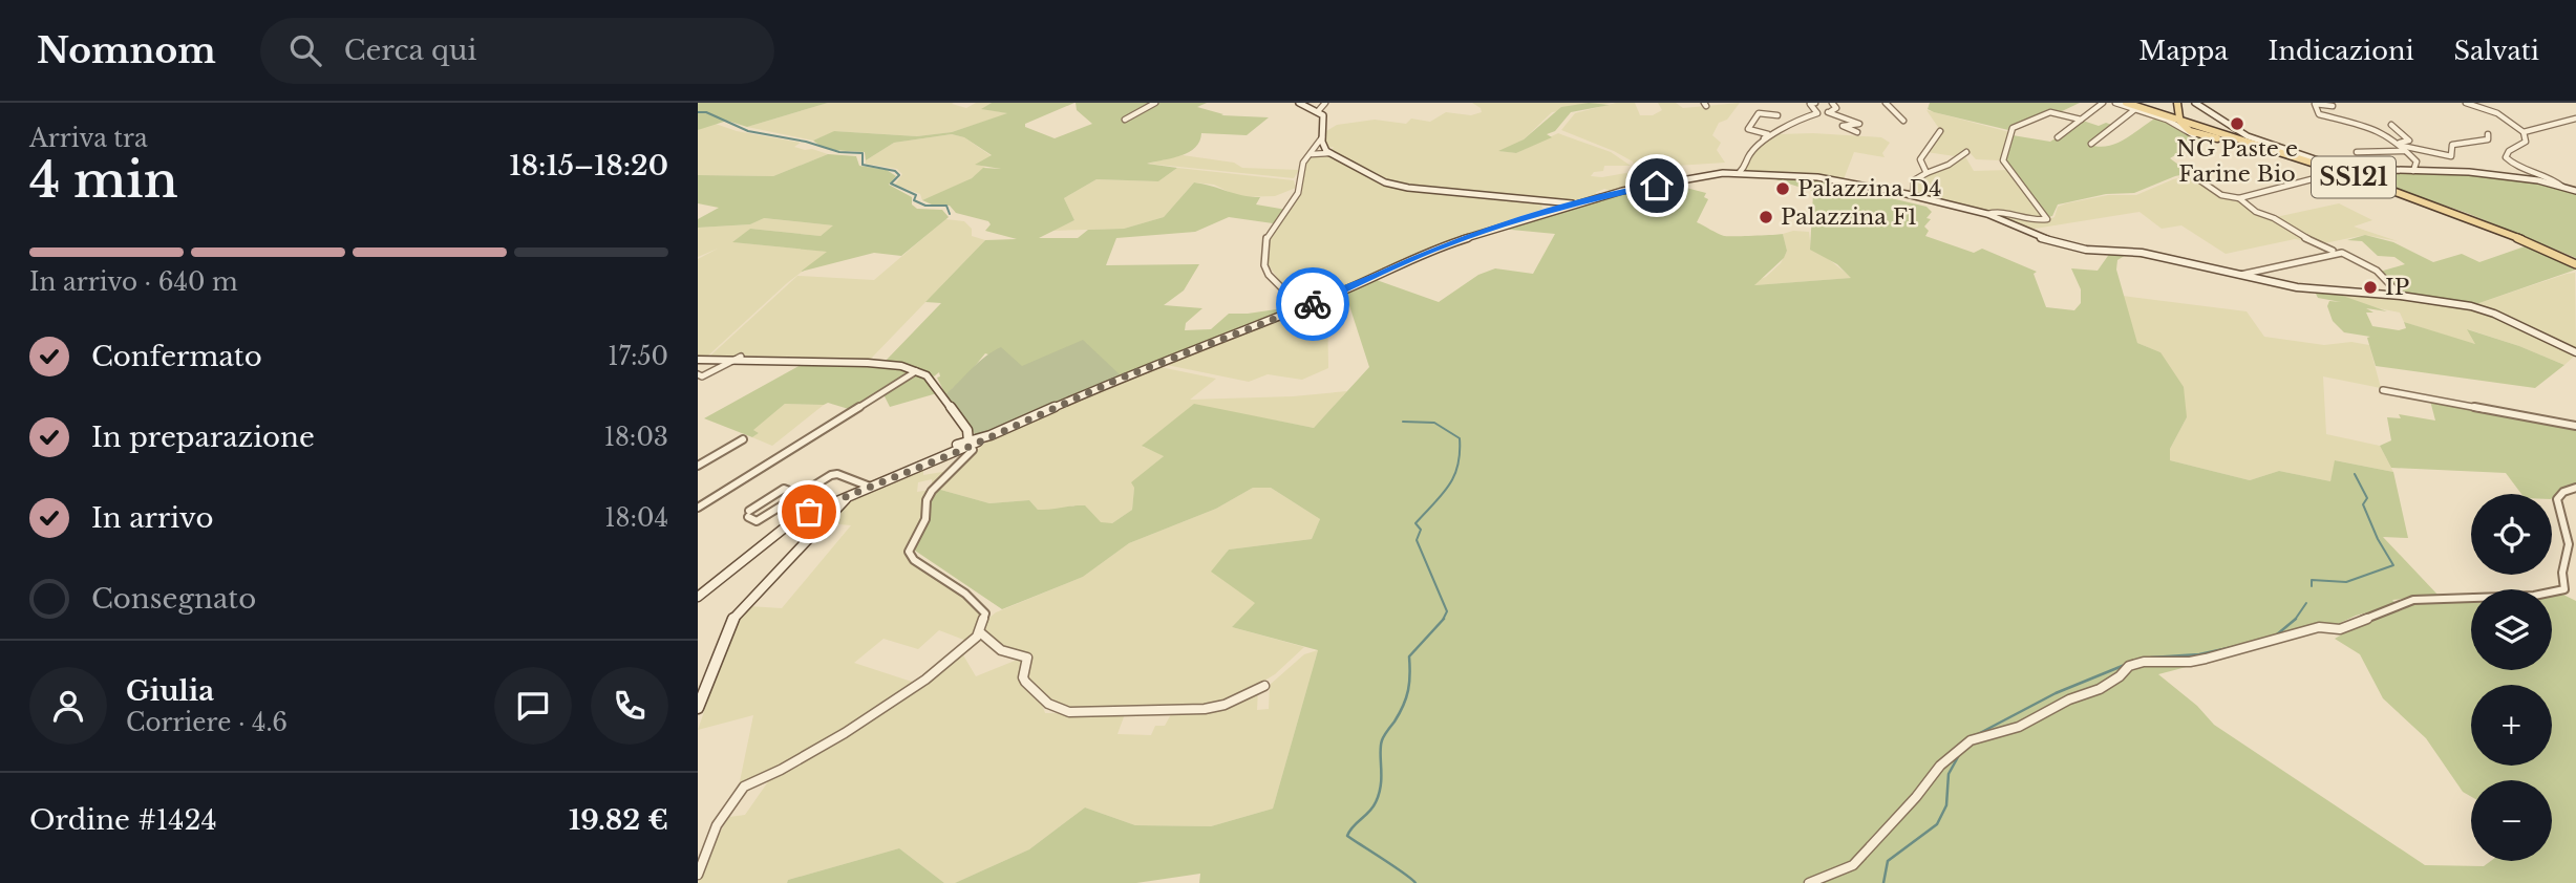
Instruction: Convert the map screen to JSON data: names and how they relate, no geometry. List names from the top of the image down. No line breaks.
{"streets":{"main road":["SS121"]},"places":["NG Paste e Farine Bio","Palazzina D4","Palazzina F1","IP"],"page":{"header":"Nomnom","search":"Cerca qui","nav":["Mappa","Indicazioni","Salvati"],"heading":["4 min","Arriva tra","18:15–18:20"],"panel":["Giulia","Corriere · 4.6","Ordine #1424","19.82 €"],"bar":"In arrivo · 640 m","list":[["Confermato","17:50"],["In preparazione","18:03"],["In arrivo","18:04"],"Consegnato"],"map_buttons":["+","−"]}}
